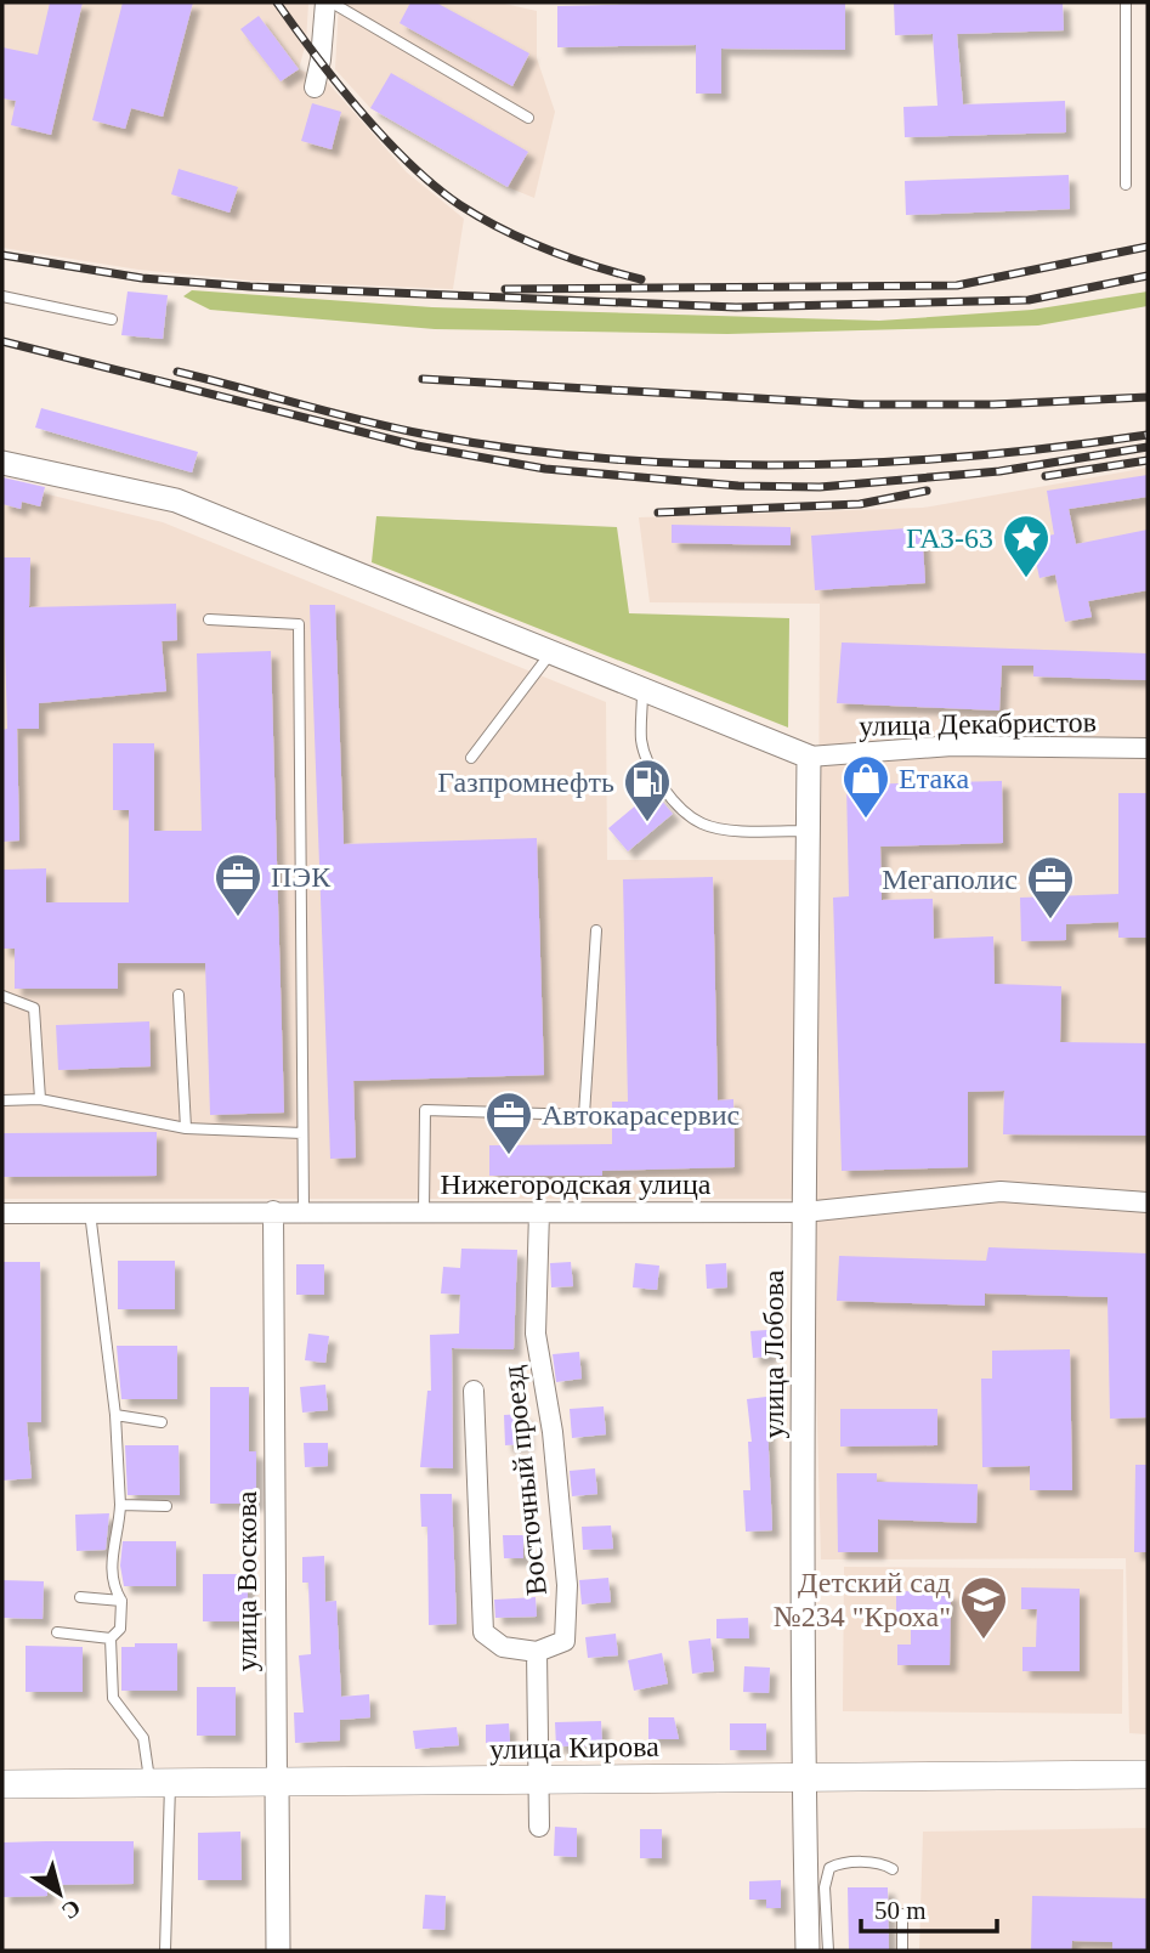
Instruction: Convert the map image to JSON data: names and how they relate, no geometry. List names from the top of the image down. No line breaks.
{"streets":{"main road":["улица Кирова"],"street":["улица Декабристов","Нижегородская улица","улица Лобова","Восточный проезд","улица Воскова"]},"crossings":[["улица Декабристов","улица Лобова"],["Нижегородская улица","улица Лобова"],["Нижегородская улица","Восточный проезд"],["Нижегородская улица","улица Воскова"],["улица Лобова","улица Кирова"],["улица Воскова","улица Кирова"]],"places":{"place":["ГАЗ-63"],"shop":["Етака"],"fuel station":["Газпромнефть"],"office":["ПЭК","Мегаполис","Автокарасервис"],"school or university":["Детский сад №234 \"Кроха\""]},"scale_bar":"50 m","north":"bottom right"}
